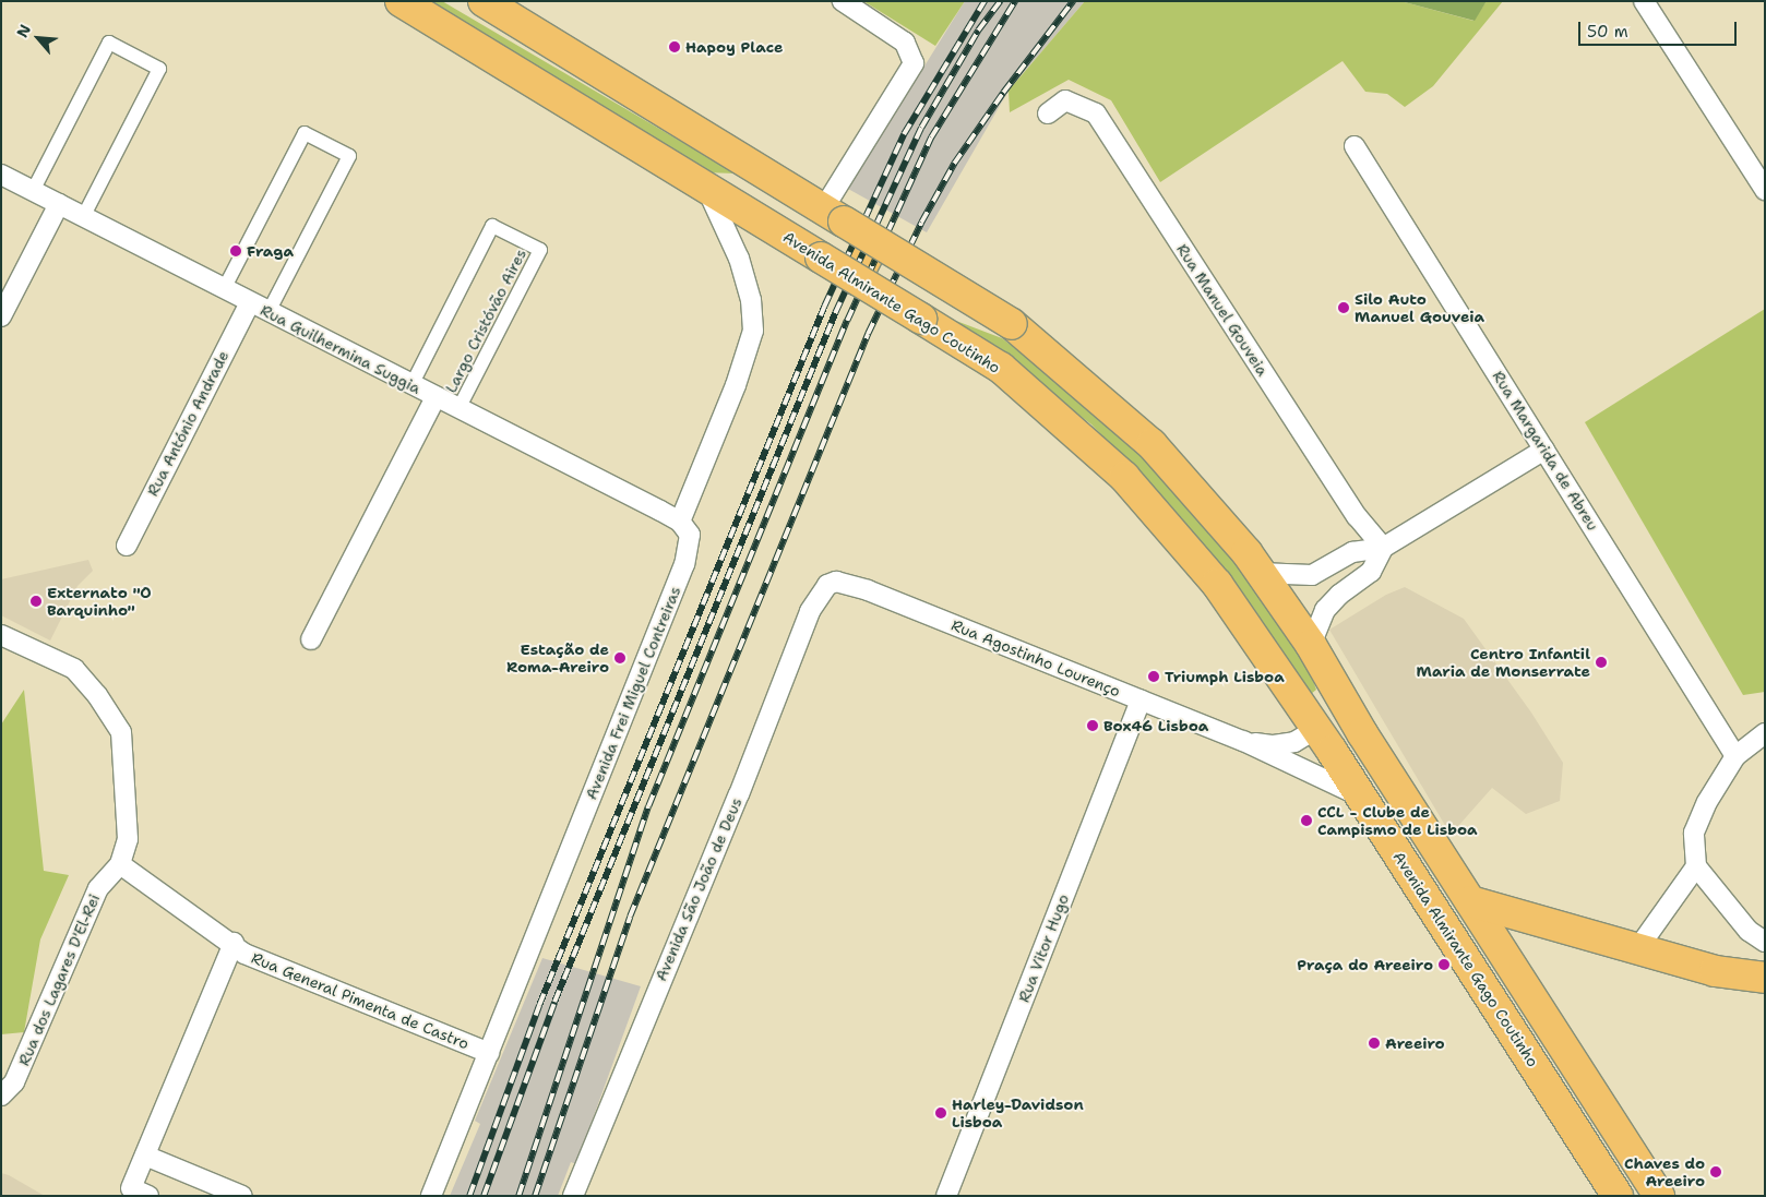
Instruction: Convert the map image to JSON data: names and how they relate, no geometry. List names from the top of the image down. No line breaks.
{"streets":{"main road":["Avenida Almirante Gago Coutinho"],"street":["Rua Manuel Gouveia","Largo Cristóvão Aires","Rua Guilhermina Suggia","Rua António Andrade","Rua Margarida de Abreu","Rua Agostinho Lourenço","Avenida Frei Miguel Contreiras","Avenida São João de Deus","Rua Vitor Hugo","Rua dos Lagares D'El-Rei","Rua General Pimenta de Castro"]},"crossings":[["Avenida Almirante Gago Coutinho","Rua Agostinho Lourenço"],["Largo Cristóvão Aires","Rua Guilhermina Suggia"],["Rua Guilhermina Suggia","Rua António Andrade"],["Rua Guilhermina Suggia","Avenida Frei Miguel Contreiras"],["Rua Agostinho Lourenço","Avenida São João de Deus"],["Rua Agostinho Lourenço","Rua Vitor Hugo"],["Avenida Frei Miguel Contreiras","Rua General Pimenta de Castro"],["Rua dos Lagares D'El-Rei","Rua General Pimenta de Castro"]],"places":["Hapoy Place","Fraga","Silo Auto Manuel Gouveia","Externato \"O Barquinho\"","Estação de Roma-Areiro","Centro Infantil Maria de Monserrate","Triumph Lisboa","Box46 Lisboa","CCL - Clube de Campismo de Lisboa","Praça do Areeiro","Areeiro","Harley-Davidson Lisboa","Chaves do Areeiro"],"scale_bar":"50 m","north":"top left"}
